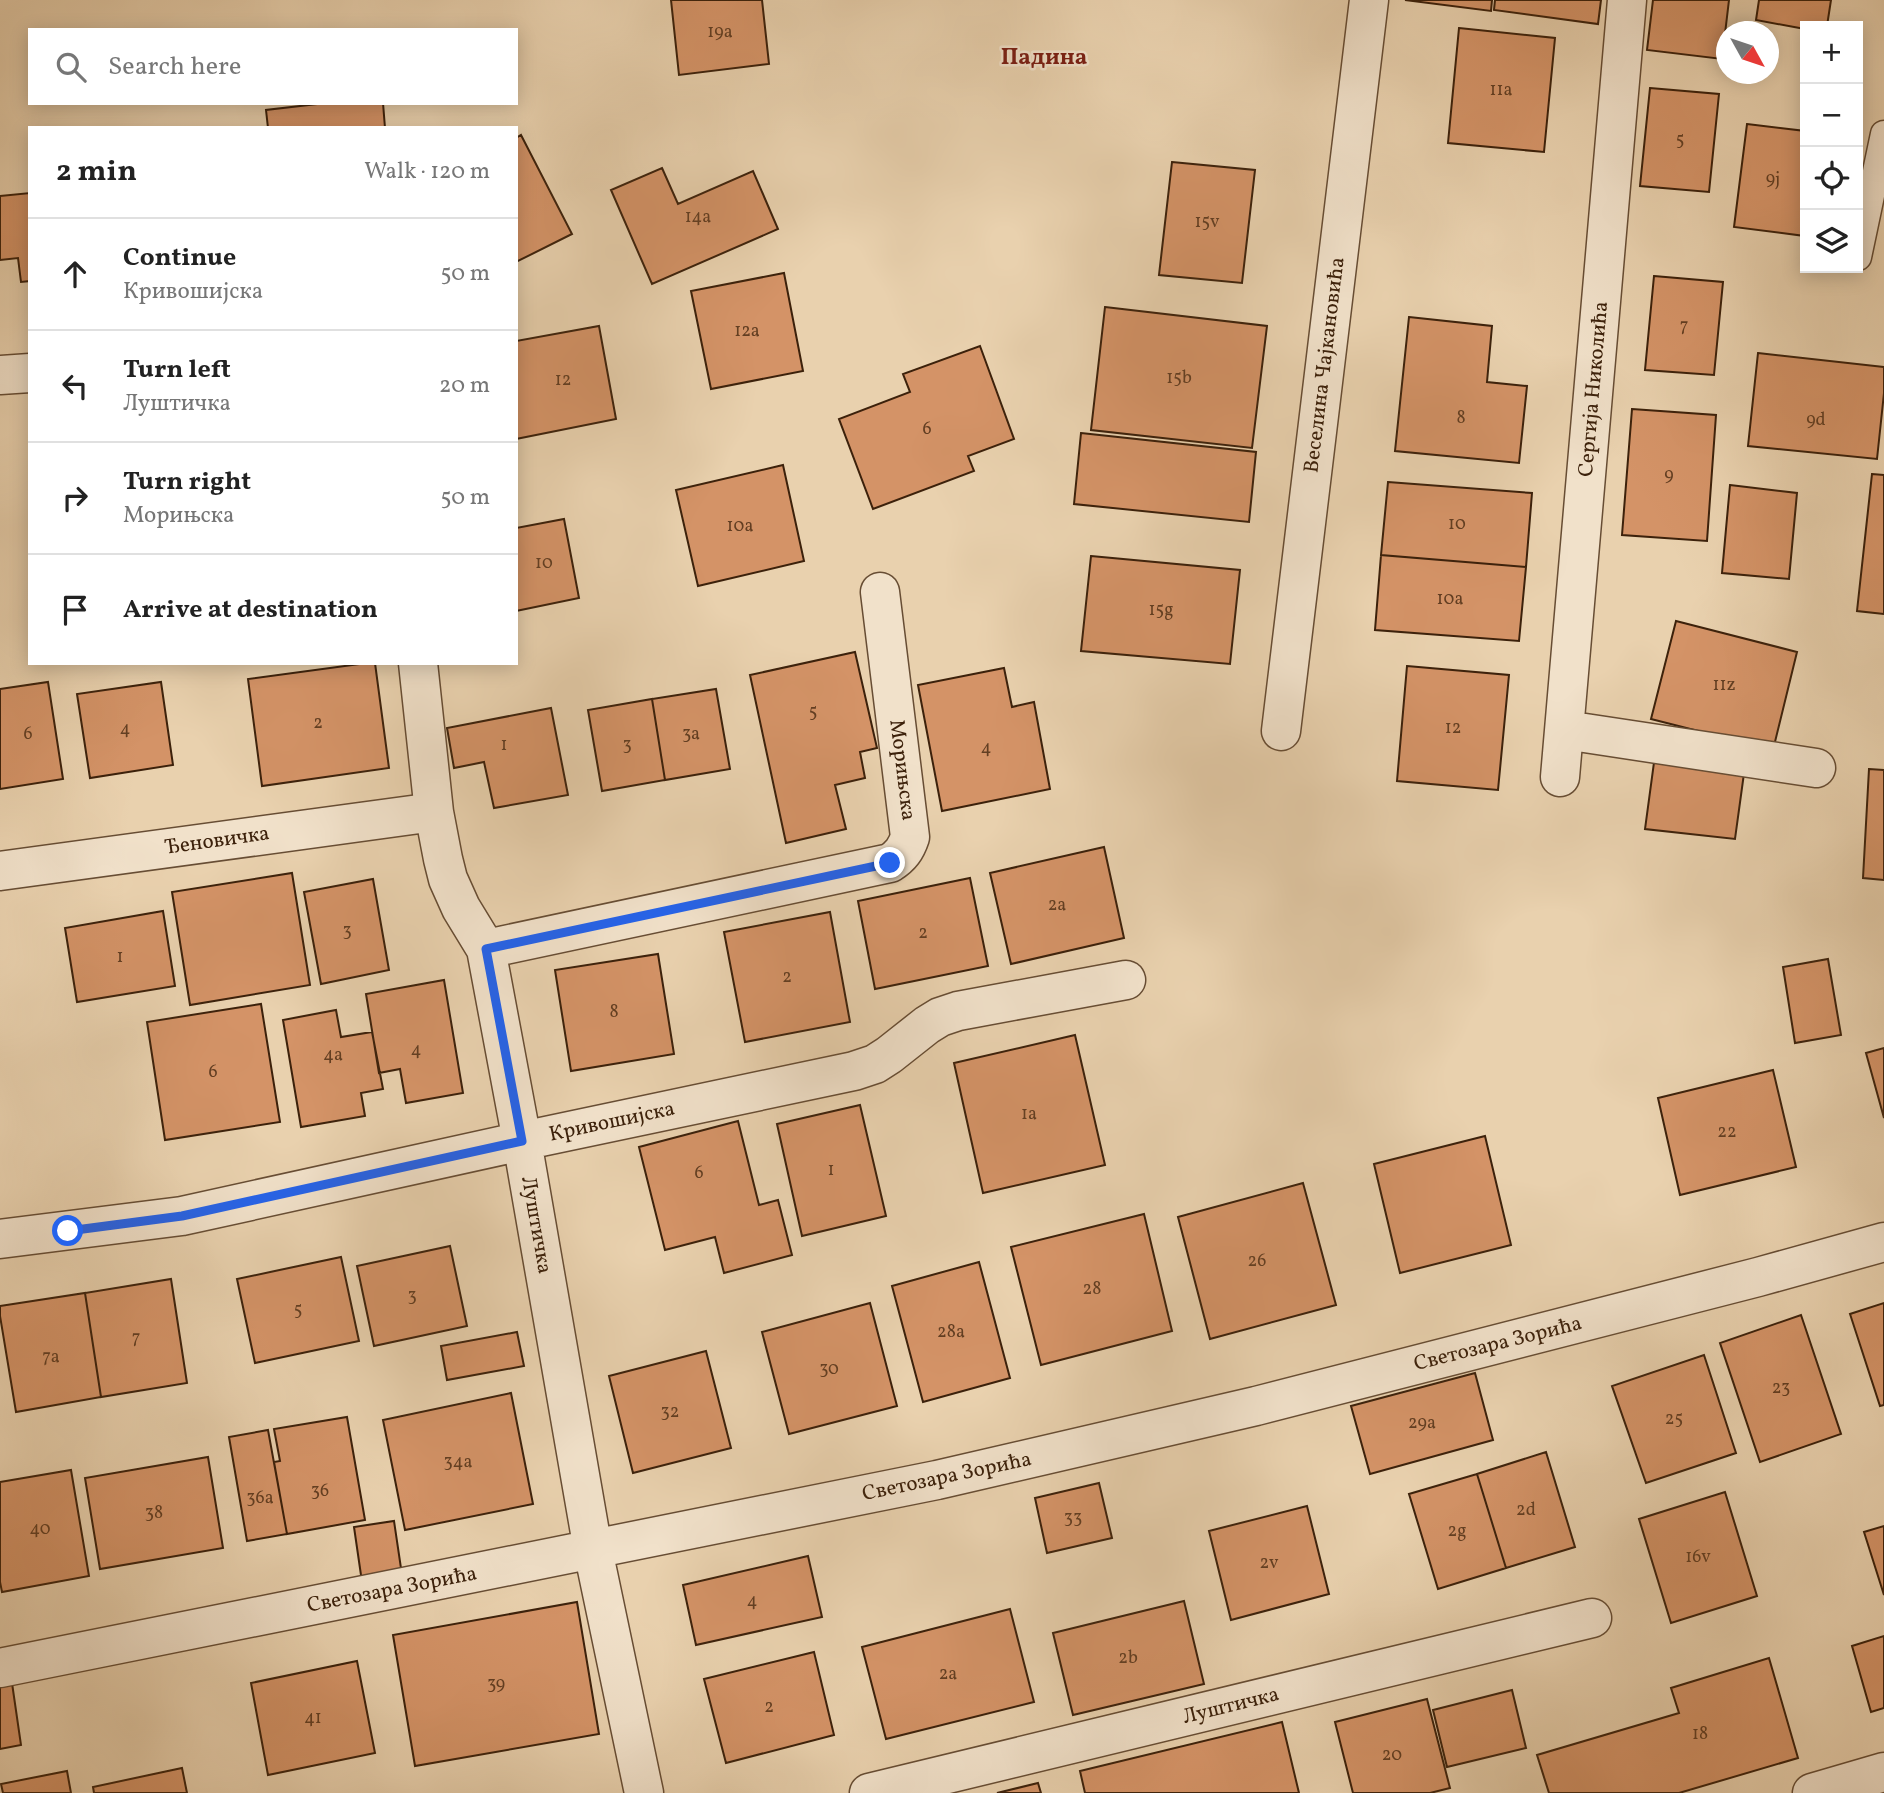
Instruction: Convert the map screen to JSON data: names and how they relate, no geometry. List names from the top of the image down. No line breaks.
{"streets":{"street":["Веселина Чајкановића","Сергија Николића","Морињска","Ђеновичка","Кривошијска","Луштичка","Светозара Зорића"]},"crossings":[["Морињска","Луштичка"],["Ђеновичка","Луштичка"],["Кривошијска","Луштичка"],["Луштичка","Светозара Зорића"]],"districts":["Падина"],"house_numbers":["19a","11a","5","9j","14a","15v","7","12a","15b","12","8","9d","6","9","10","10a","10","10a","15g","11z","5","2","12","4","6","3a","1","3","4","2a","3","2","1","2","8","4","4a","6","1a","22","1","6","26","28","3","5","28a","7","7a","30","23","32","25","29a","34a","36","36a","2d","38","33","40","2g","16v","2v","4","2b","2a","39","2","41","18","20"],"north":"bottom right","page":{"map_buttons":["+","−"],"search":"Search here","heading":["2 min","Walk · 120 m"],"list":[["Continue","Кривошијска","50 m"],["Turn left","Луштичка","20 m"],["Turn right","Морињска","50 m"],"Arrive at destination"]}}
